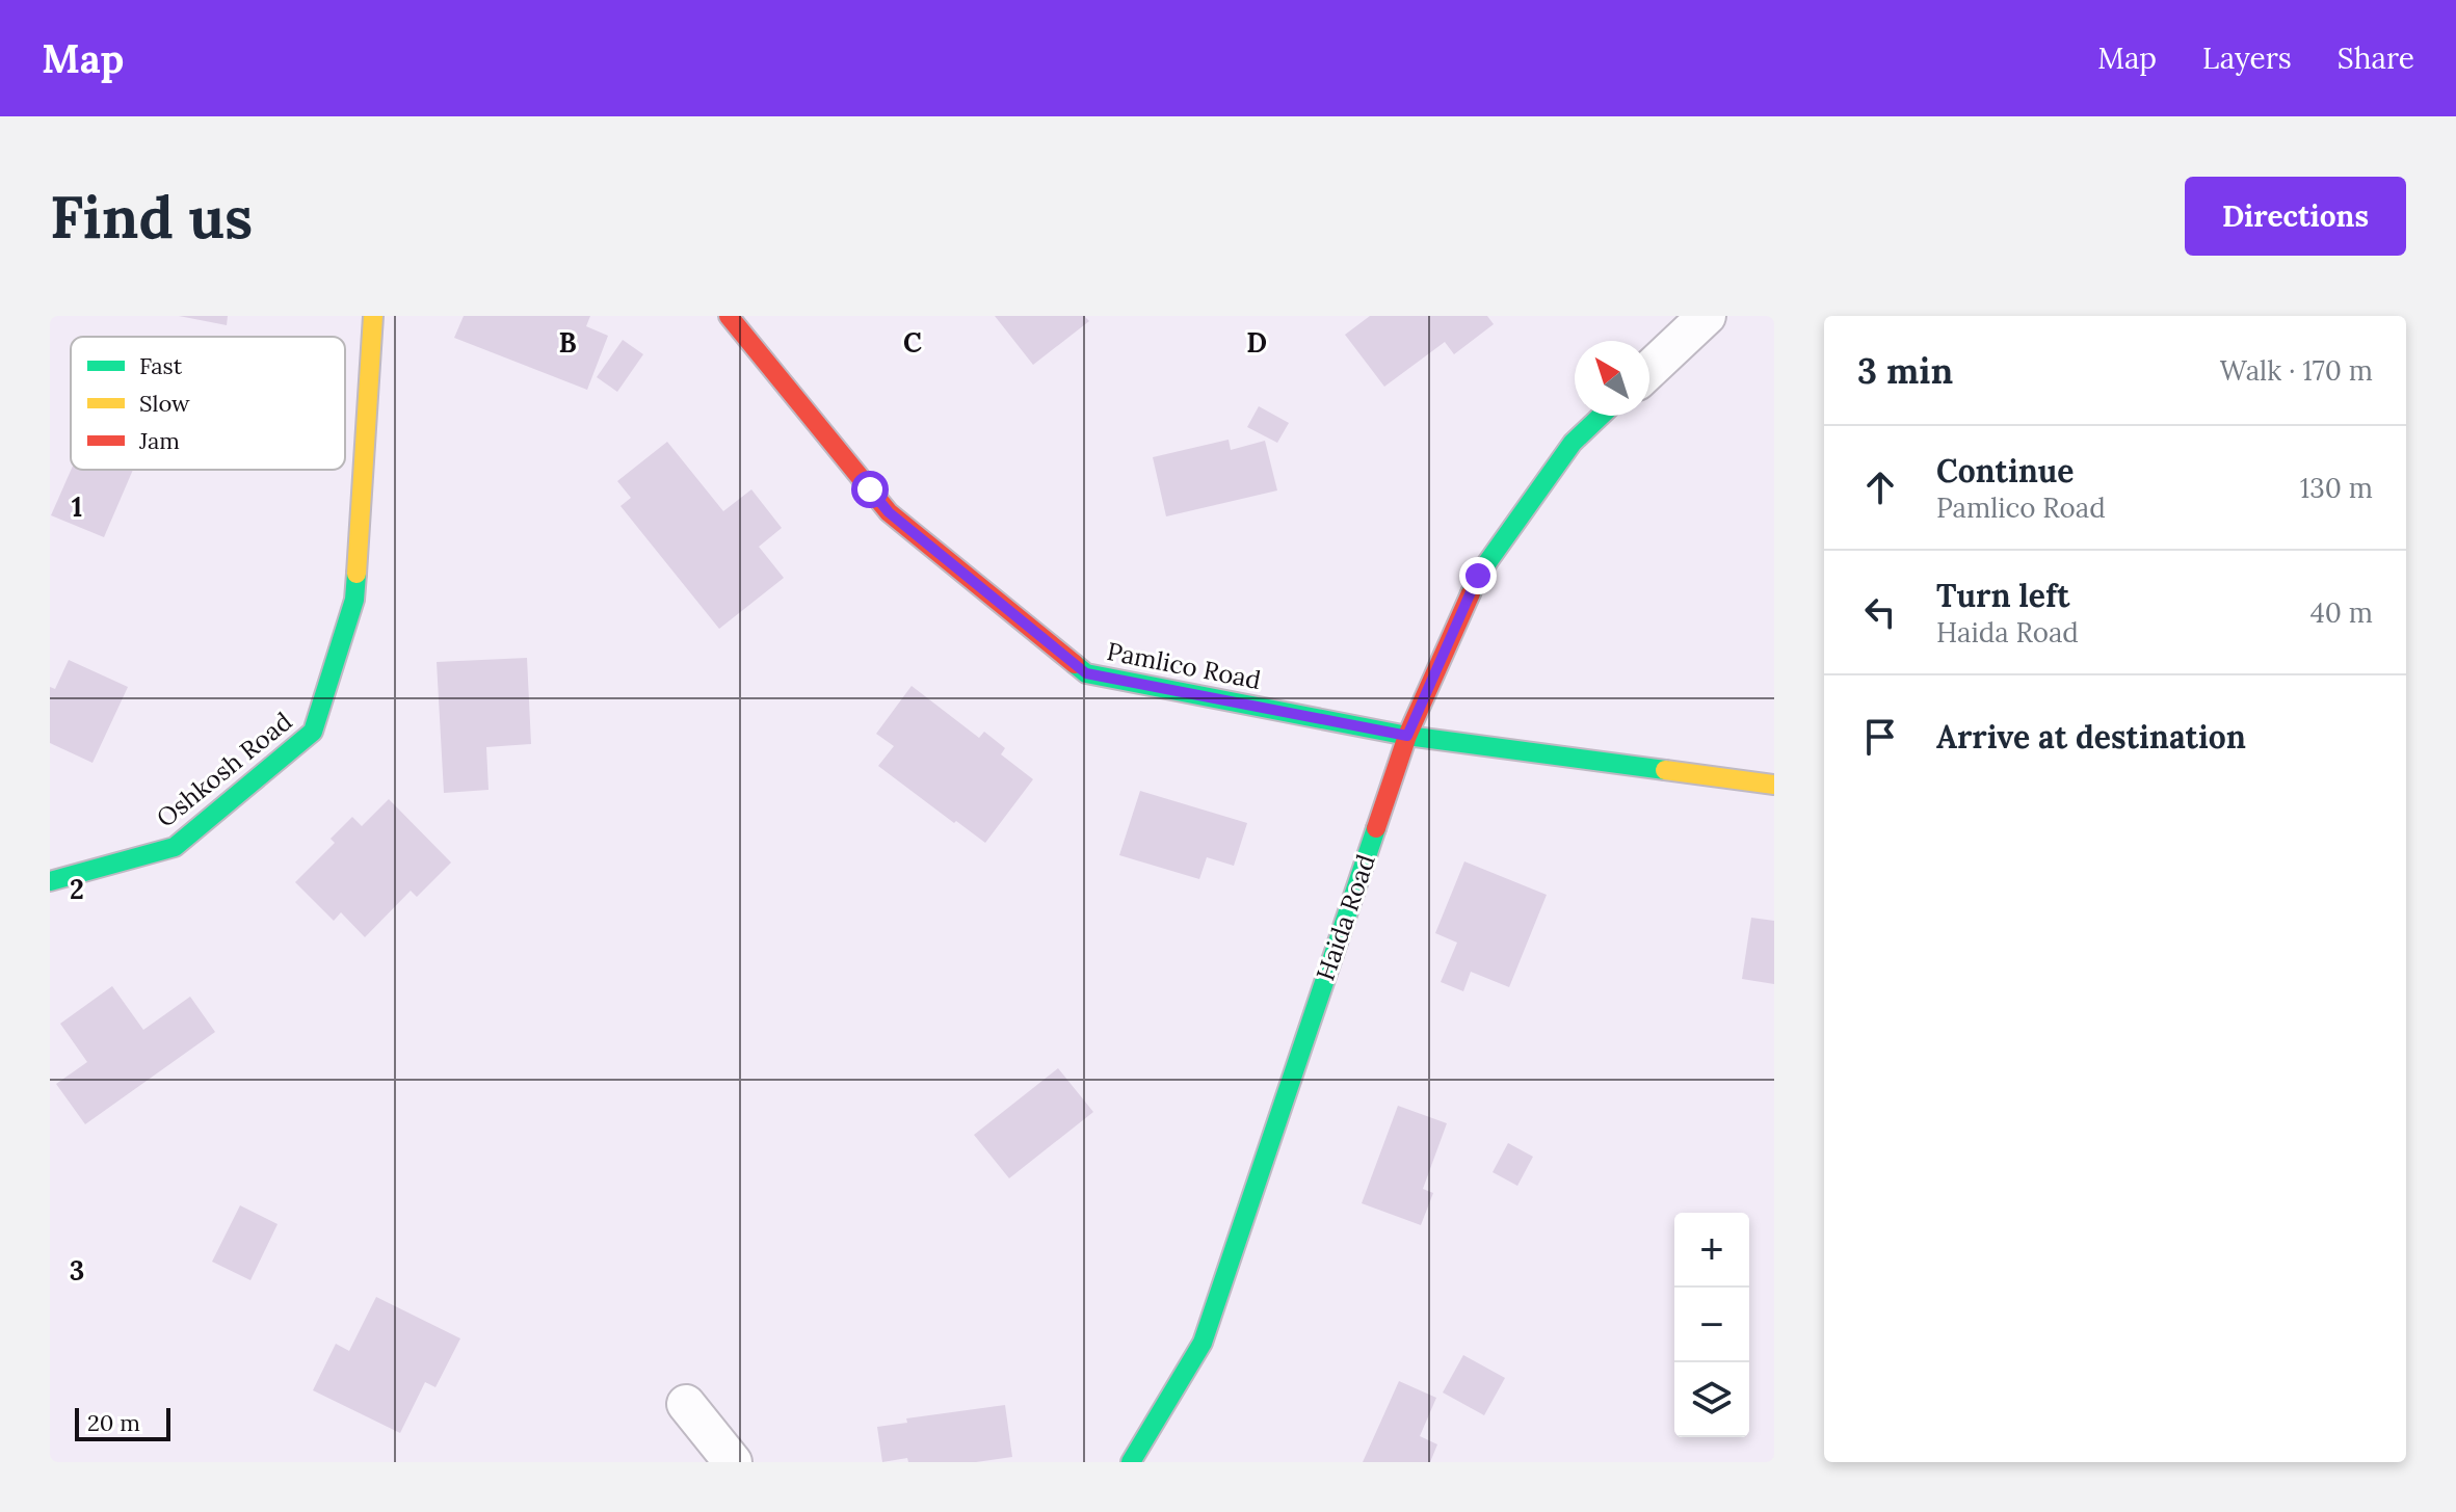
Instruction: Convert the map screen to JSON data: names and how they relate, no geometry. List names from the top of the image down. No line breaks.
{"streets":{"street":["Pamlico Road","Oshkosh Road","Haida Road"]},"crossings":[["Pamlico Road","Haida Road"]],"legend":["Fast","Slow","Jam"],"scale_bar":"20 m","north":"top left","page":{"header":"Map","nav":["Map","Layers","Share"],"buttons":"Directions","title":"Find us","heading":["3 min","Walk · 170 m"],"list":[["Continue","Pamlico Road","130 m"],["Turn left","Haida Road","40 m"],"Arrive at destination"],"map_buttons":["+","−"],"scale":"20 m"},"grid":{"columns":["B","C","D"],"rows":["1","2","3"]}}
